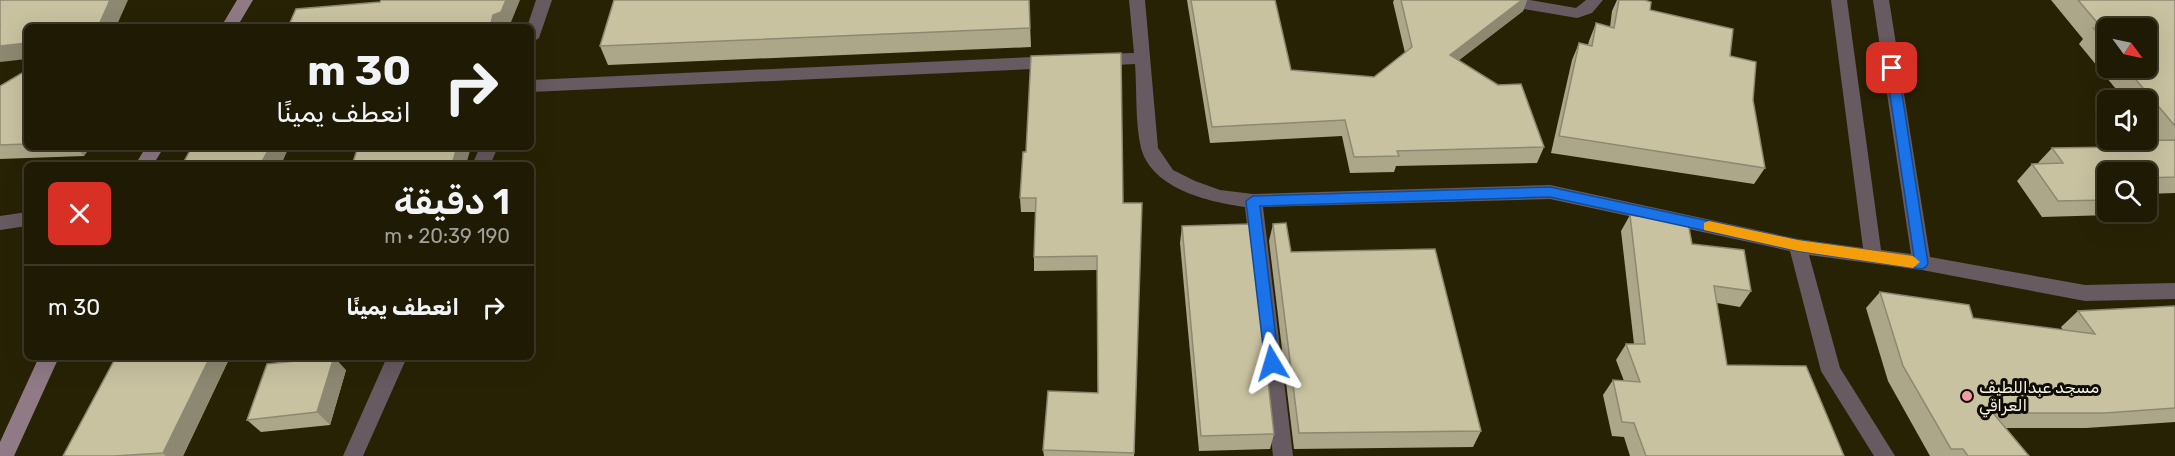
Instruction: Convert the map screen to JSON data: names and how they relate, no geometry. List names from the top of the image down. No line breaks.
{"places":["مسجد عبداللطيف العراقي"],"north":"bottom right","page":{"turn":["30 m","انعطف يمينًا"],"heading":["1 دقيقة","190 m · 20:39"],"list":[{"name":"انعطف يمينًا","value":"30 m"}]}}
